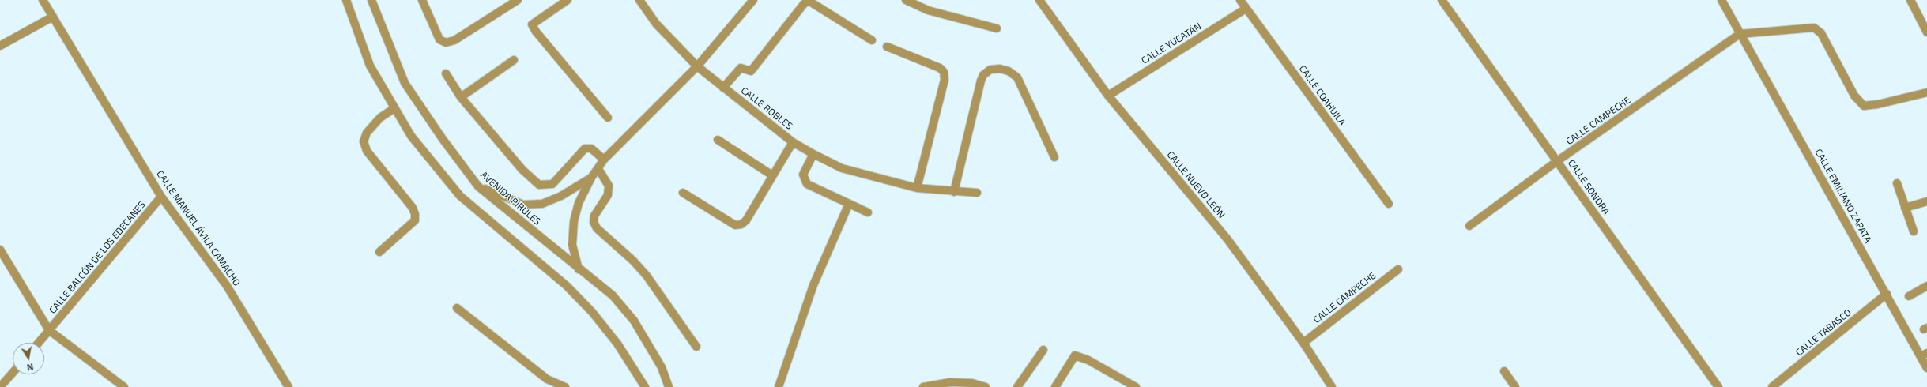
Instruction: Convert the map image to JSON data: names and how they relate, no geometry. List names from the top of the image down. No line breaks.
{"streets":{"street":["CALLE YUCATÁN","CALLE COAHUILA","CALLE ROBLES","CALLE CAMPECHE","CALLE NUEVO LEÓN","CALLE SONORA","CALLE EMILIANO ZAPATA","AVENIDA PIRULES","CALLE MANUEL ÁVILA CAMACHO","CALLE BALCÓN DE LOS EDECANES","CALLE TABASCO"]},"crossings":[["CALLE YUCATÁN","CALLE COAHUILA"],["CALLE YUCATÁN","CALLE NUEVO LEÓN"],["CALLE CAMPECHE","CALLE NUEVO LEÓN"],["CALLE CAMPECHE","CALLE SONORA"],["CALLE CAMPECHE","CALLE EMILIANO ZAPATA"],["CALLE EMILIANO ZAPATA","CALLE TABASCO"],["CALLE MANUEL ÁVILA CAMACHO","CALLE BALCÓN DE LOS EDECANES"]],"north":"bottom"}
